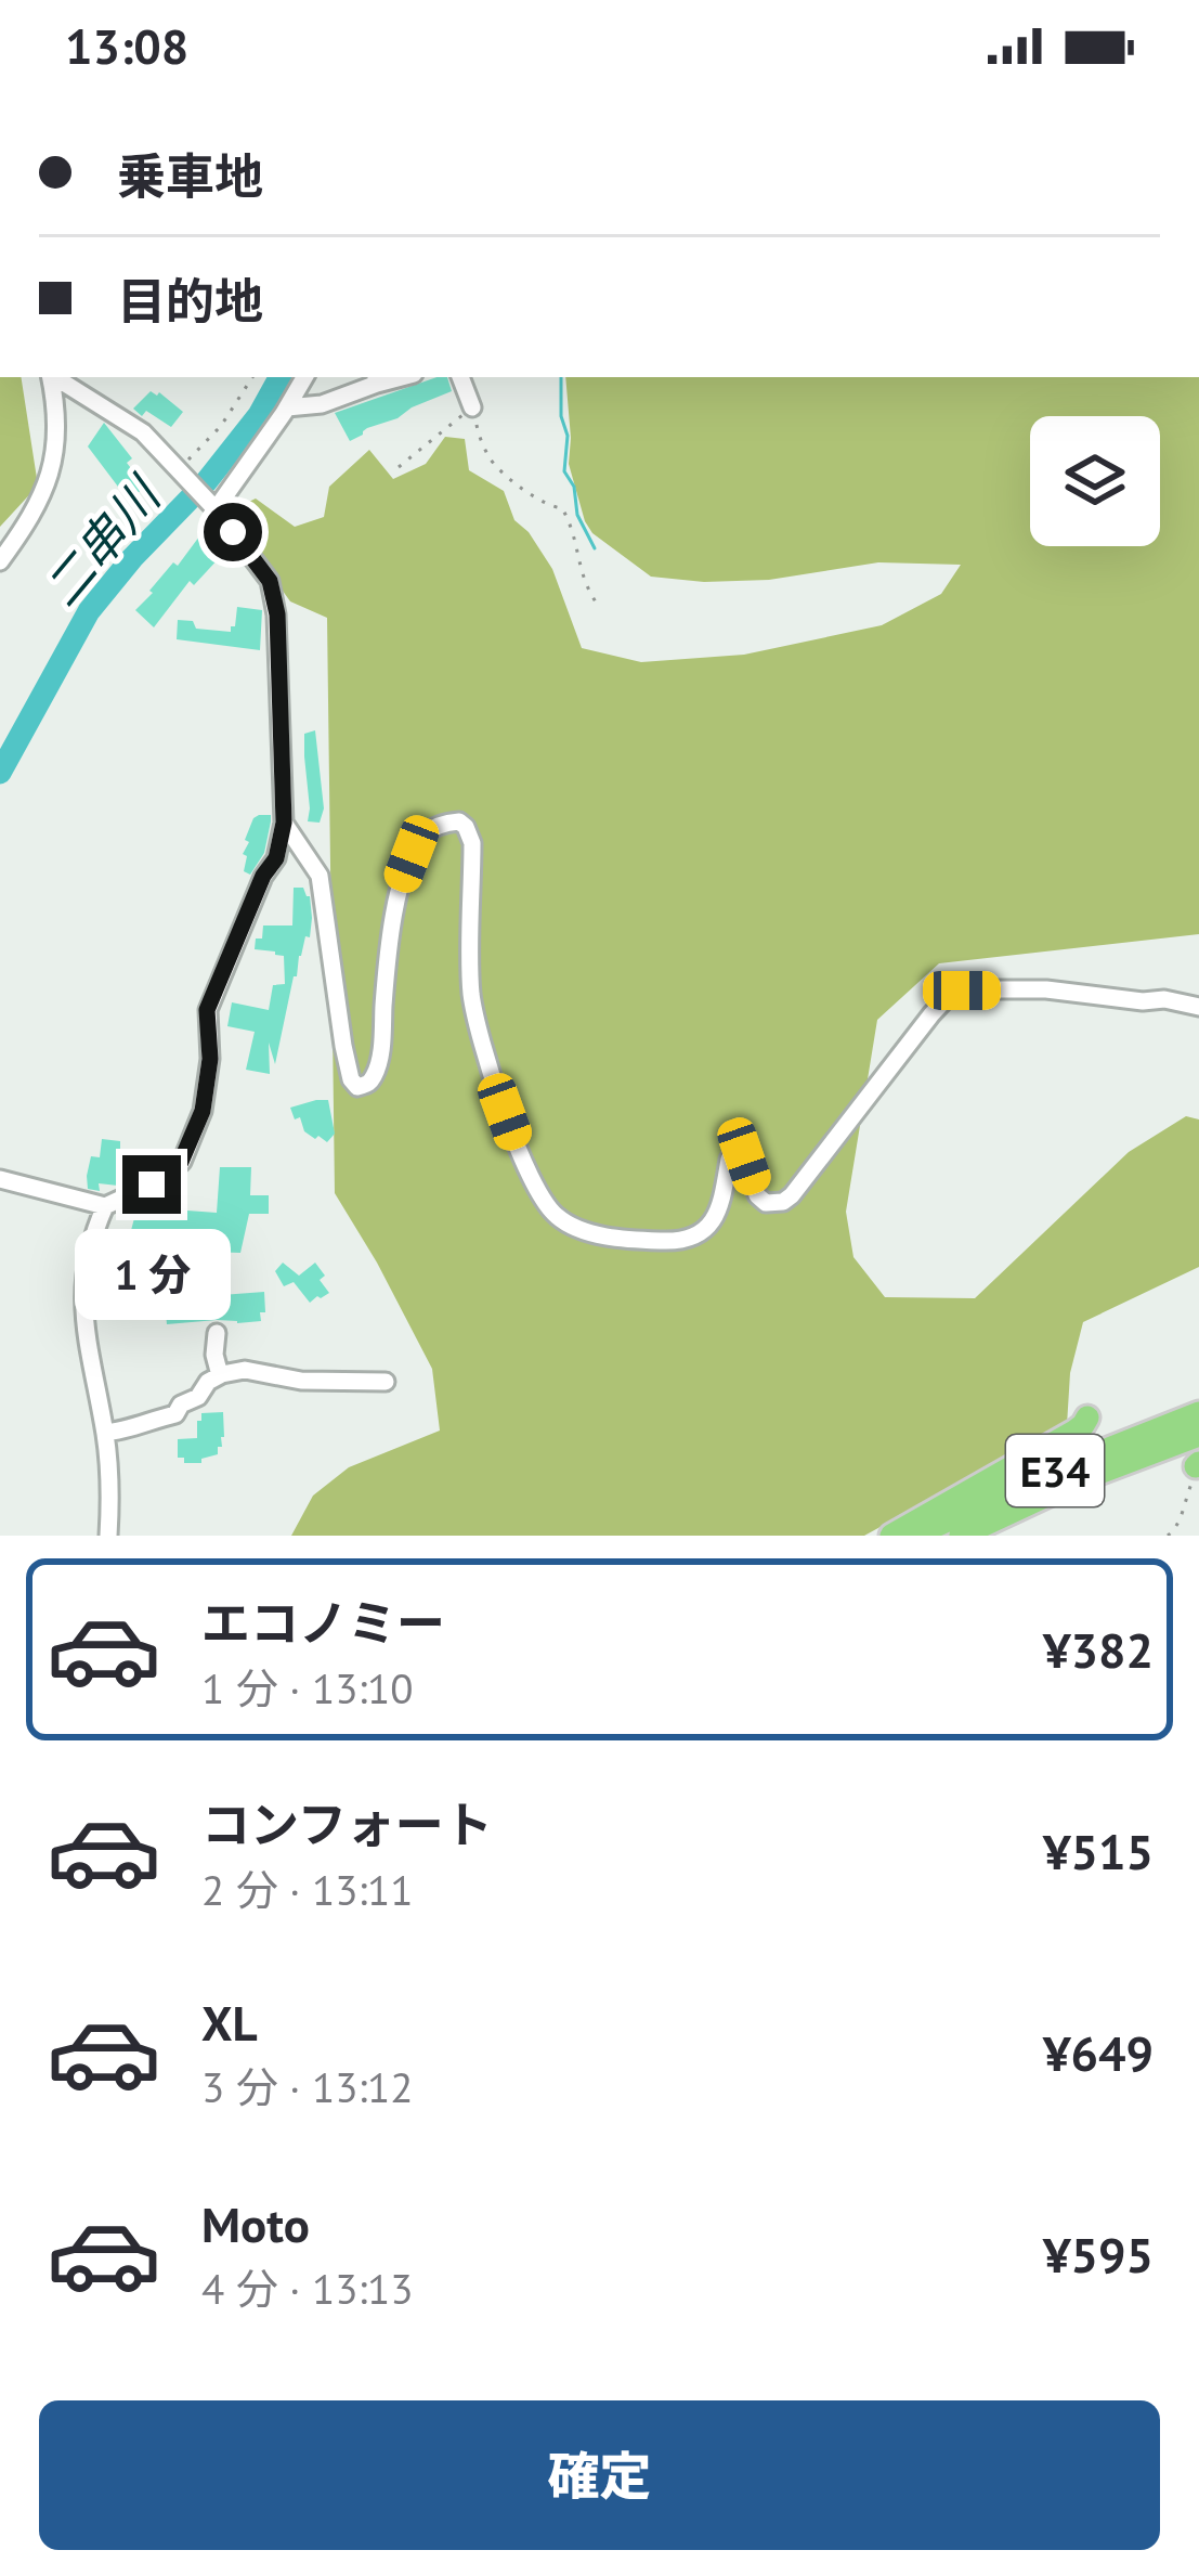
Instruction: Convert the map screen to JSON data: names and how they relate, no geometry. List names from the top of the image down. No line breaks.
{"streets":{"highway":["E34"]},"water":["二串川"],"page":{"status":"13:08","banner":["乗車地","目的地"],"bubble":"1 分","list":[{"name":"エコノミー","note":"1 分 · 13:10","value":"¥382"},{"name":"コンフォート","note":"2 分 · 13:11","value":"¥515"},{"name":"XL","note":"3 分 · 13:12","value":"¥649"},{"name":"Moto","note":"4 分 · 13:13","value":"¥595"}],"buttons":"確定"}}
